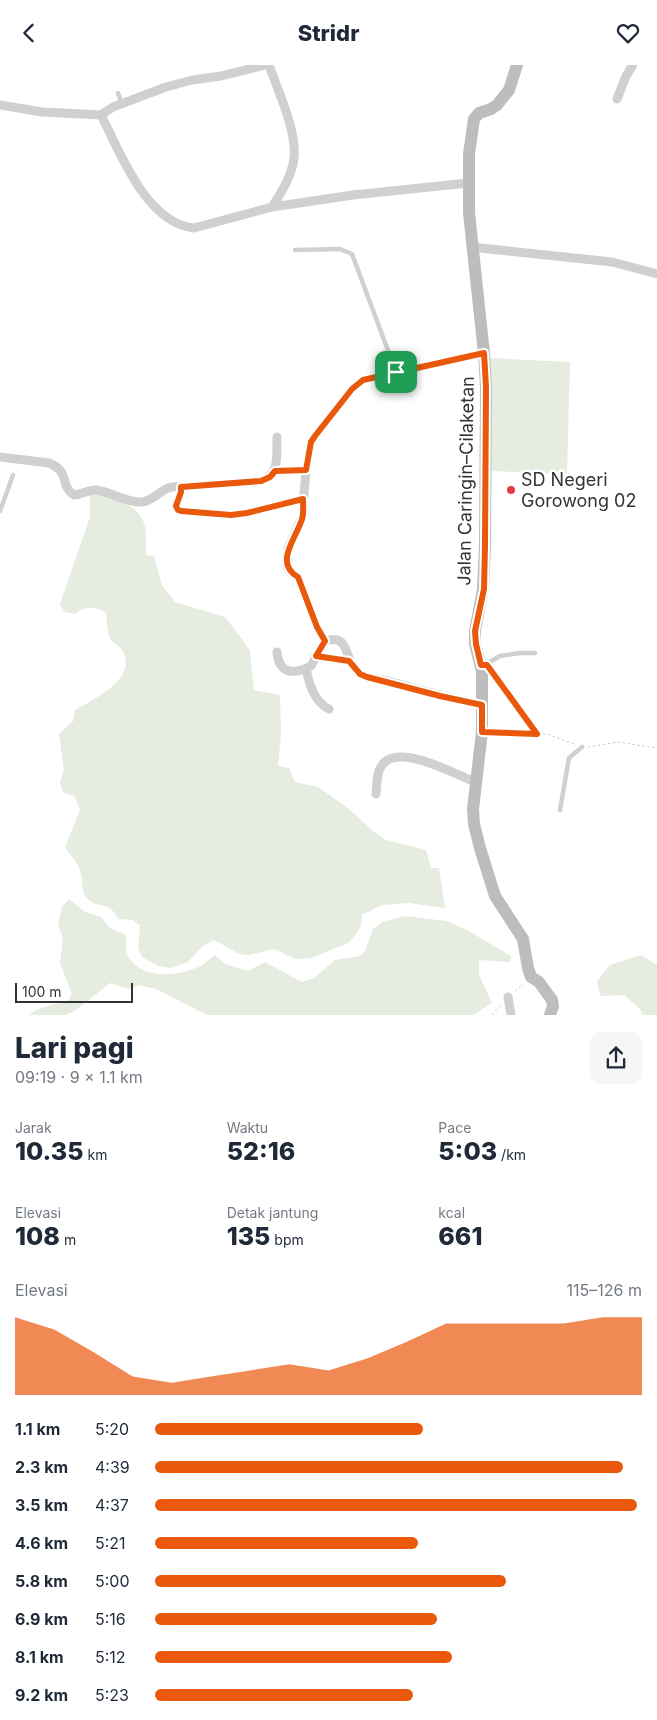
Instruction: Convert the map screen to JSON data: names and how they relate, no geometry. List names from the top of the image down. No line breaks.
{"streets":{"street":["Jalan Caringin–Cilaketan"]},"places":["SD Negeri Gorowong 02"],"scale_bar":"100 m","page":{"header":"Stridr","scale":"100 m","heading":["Lari pagi","09:19 · 9 × 1.1 km"],"stats":[["Jarak","10.35 km"],["Waktu","52:16"],["Pace","5:03 /km"],["Elevasi","108 m"],["Detak jantung","135 bpm"],["kcal","661"]],"chart":["Elevasi","115–126 m"],"list":[{"name":"1.1 km","note":"5:20"},{"name":"2.3 km","note":"4:39"},{"name":"3.5 km","note":"4:37"},{"name":"4.6 km","note":"5:21"},{"name":"5.8 km","note":"5:00"},{"name":"6.9 km","note":"5:16"},{"name":"8.1 km","note":"5:12"},{"name":"9.2 km","note":"5:23"}]}}
